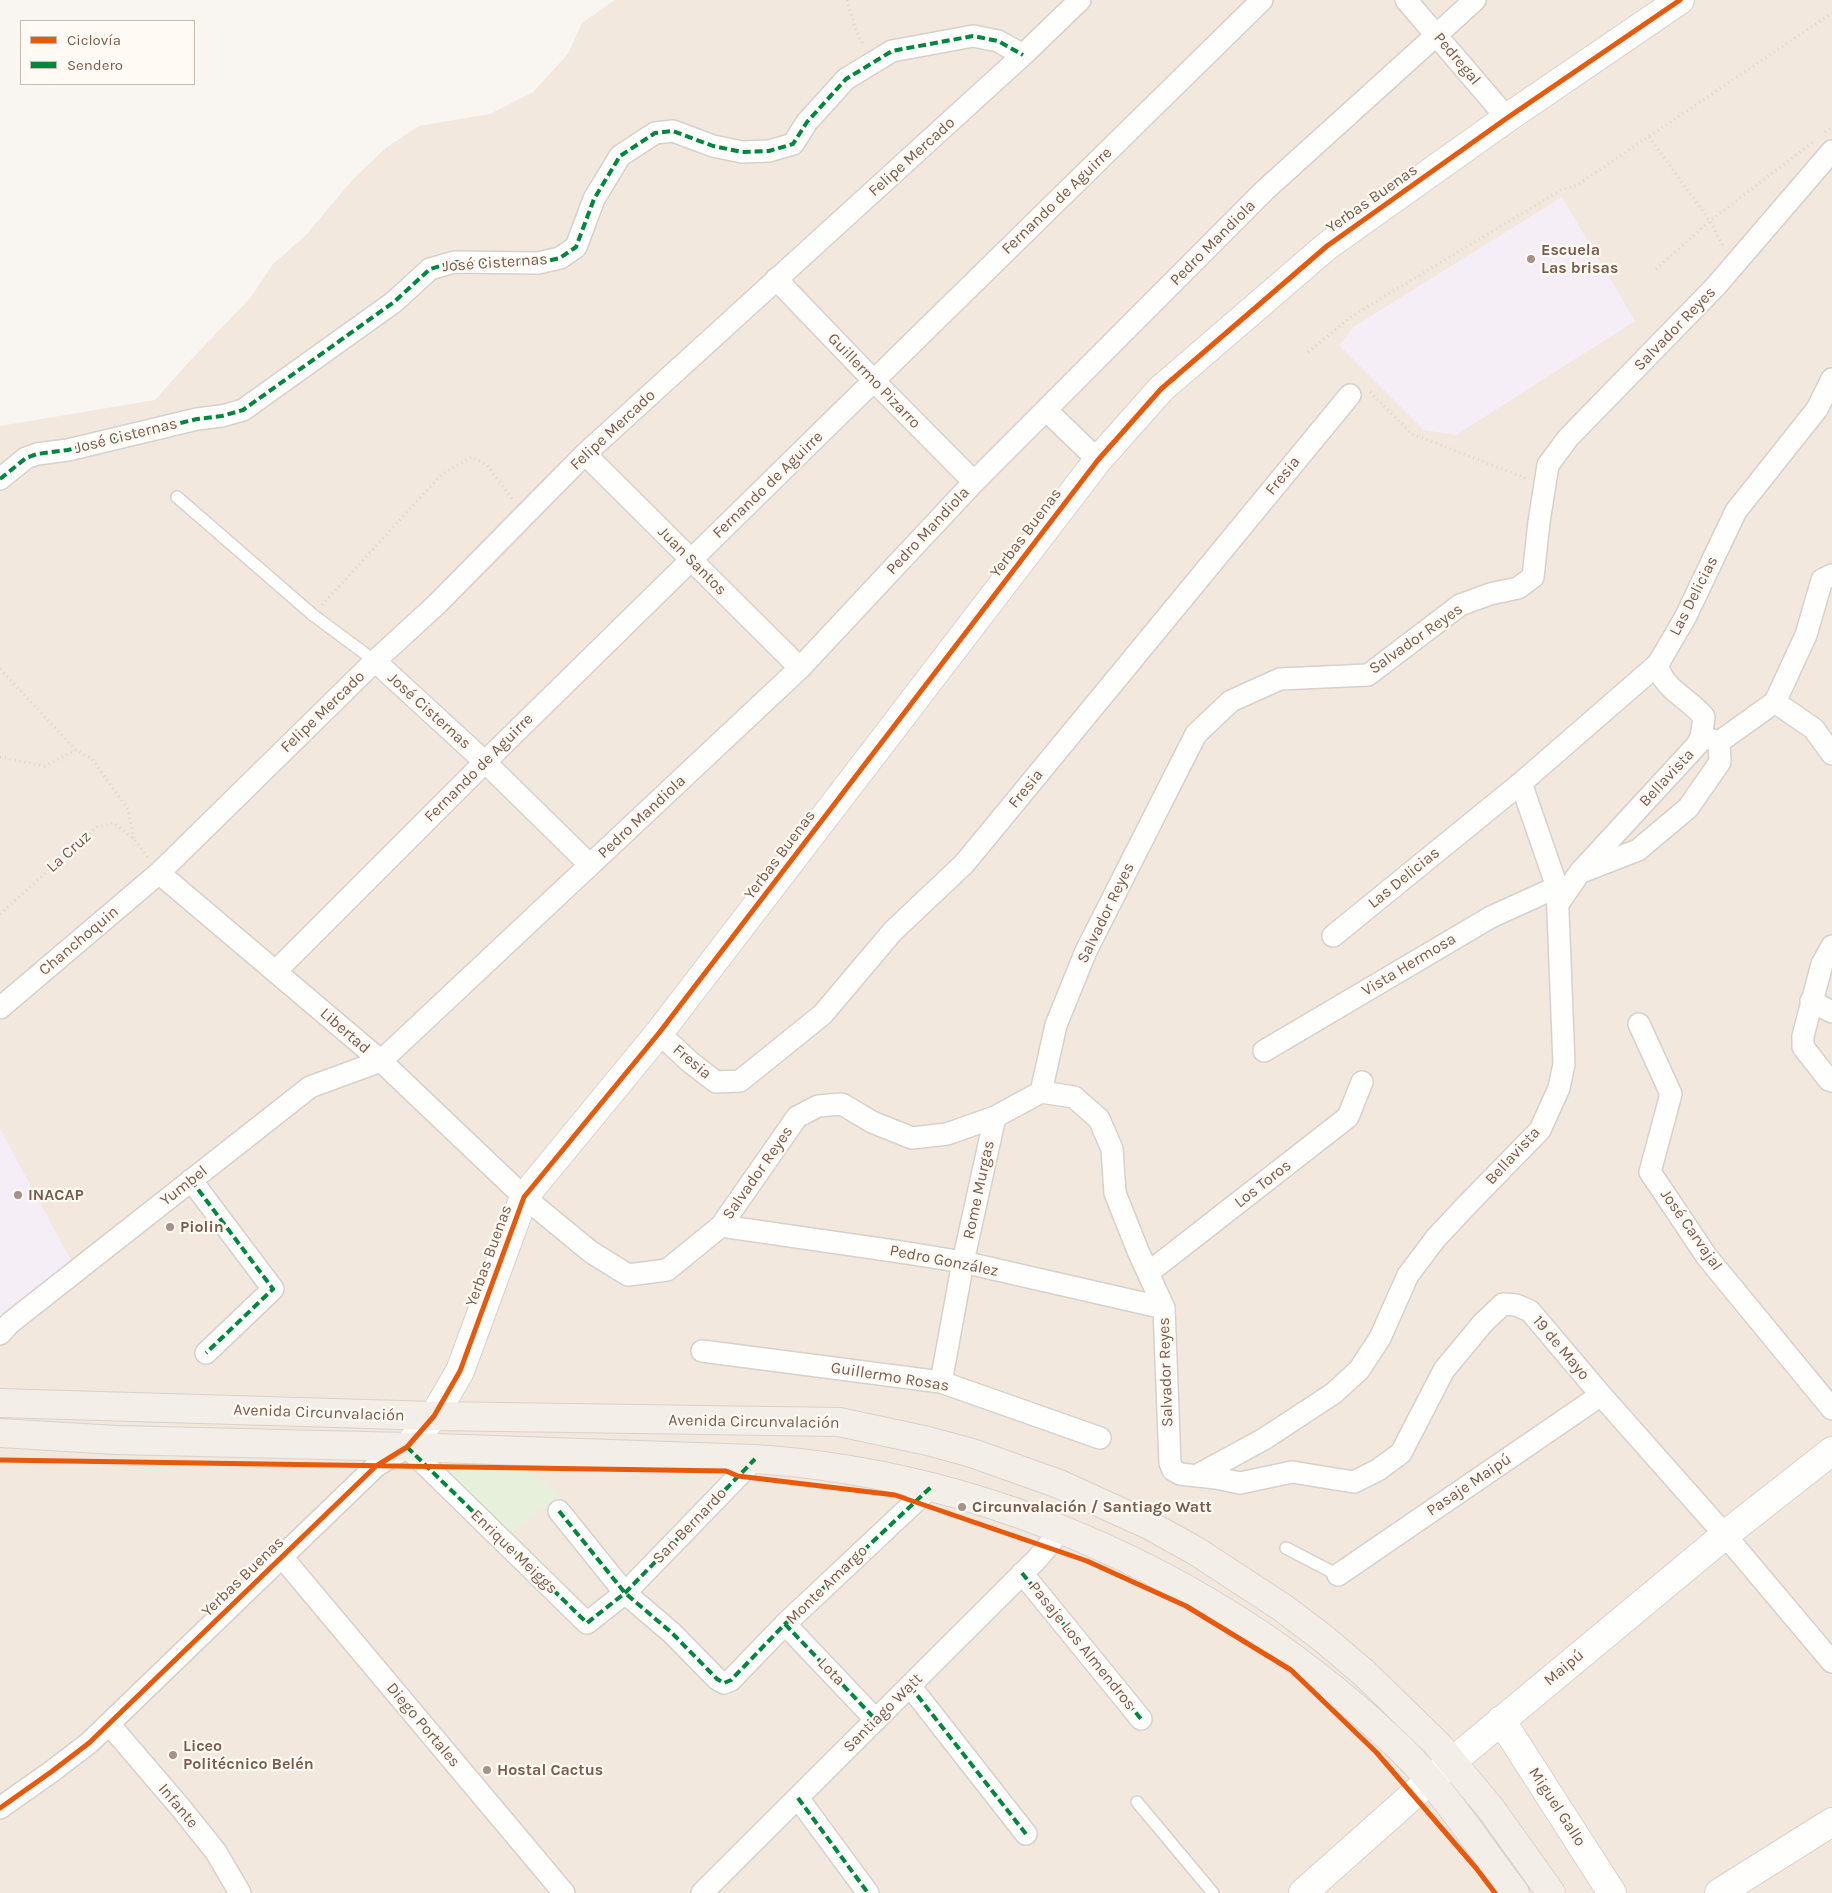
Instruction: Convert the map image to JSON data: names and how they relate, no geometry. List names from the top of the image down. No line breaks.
{"streets":{"main road":["Avenida Circunvalación"],"street":["Pedregal","Felipe Mercado","Yerbas Buenas","Fernando de Aguirre","Pedro Mandiola","José Cisternas","Salvador Reyes","Guillermo Pizarro","Fresia","Juan Santos","Las Delicias","Bellavista","Chanchoquin","Vista Hermosa","Libertad","Los Toros","Yumbel","Rome Murgas","José Carvajal","Pedro González","19 de Mayo","Guillermo Rosas","Pasaje Maipú","San Bernardo","Enrique Meiggs","Monte Amargo","Pasaje Los Almendros","Maipú","Lota","Santiago Watt","Diego Portales","Infante","Miguel Gallo"],"path":["La Cruz"]},"crossings":[["Pedregal","Yerbas Buenas"],["Pedregal","Pedro Mandiola"],["Felipe Mercado","José Cisternas"],["Felipe Mercado","Guillermo Pizarro"],["Felipe Mercado","Juan Santos"],["Felipe Mercado","La Cruz"],["Felipe Mercado","Chanchoquin"],["Felipe Mercado","Libertad"],["Yerbas Buenas","Salvador Reyes"],["Yerbas Buenas","Fresia"],["Yerbas Buenas","Libertad"],["Yerbas Buenas","Avenida Circunvalación"],["Yerbas Buenas","Enrique Meiggs"],["Yerbas Buenas","Diego Portales"],["Yerbas Buenas","Infante"],["Fernando de Aguirre","José Cisternas"],["Fernando de Aguirre","Guillermo Pizarro"],["Fernando de Aguirre","Juan Santos"],["Fernando de Aguirre","Libertad"],["Pedro Mandiola","José Cisternas"],["Pedro Mandiola","Guillermo Pizarro"],["Pedro Mandiola","Juan Santos"],["Pedro Mandiola","Libertad"],["Pedro Mandiola","Yumbel"],["Salvador Reyes","Bellavista"],["Salvador Reyes","Libertad"],["Salvador Reyes","Los Toros"],["Salvador Reyes","Rome Murgas"],["Salvador Reyes","Pedro González"],["Salvador Reyes","19 de Mayo"],["Las Delicias","Bellavista"],["Bellavista","Vista Hermosa"],["Bellavista","19 de Mayo"],["La Cruz","Chanchoquin"],["La Cruz","Libertad"],["Chanchoquin","Libertad"],["Libertad","Yumbel"],["Rome Murgas","Pedro González"],["Rome Murgas","Guillermo Rosas"],["19 de Mayo","Pasaje Maipú"],["19 de Mayo","Maipú"],["Avenida Circunvalación","San Bernardo"],["Avenida Circunvalación","Enrique Meiggs"],["Avenida Circunvalación","Monte Amargo"],["Avenida Circunvalación","Maipú"],["Avenida Circunvalación","Santiago Watt"],["San Bernardo","Enrique Meiggs"],["San Bernardo","Monte Amargo"],["Enrique Meiggs","Monte Amargo"],["Monte Amargo","Lota"],["Pasaje Los Almendros","Santiago Watt"],["Maipú","Miguel Gallo"],["Lota","Santiago Watt"]],"places":["Escuela Las brisas","INACAP","Piolin","Circunvalación / Santiago Watt","Liceo Politécnico Belén","Hostal Cactus"],"legend":["Ciclovía","Sendero"]}
